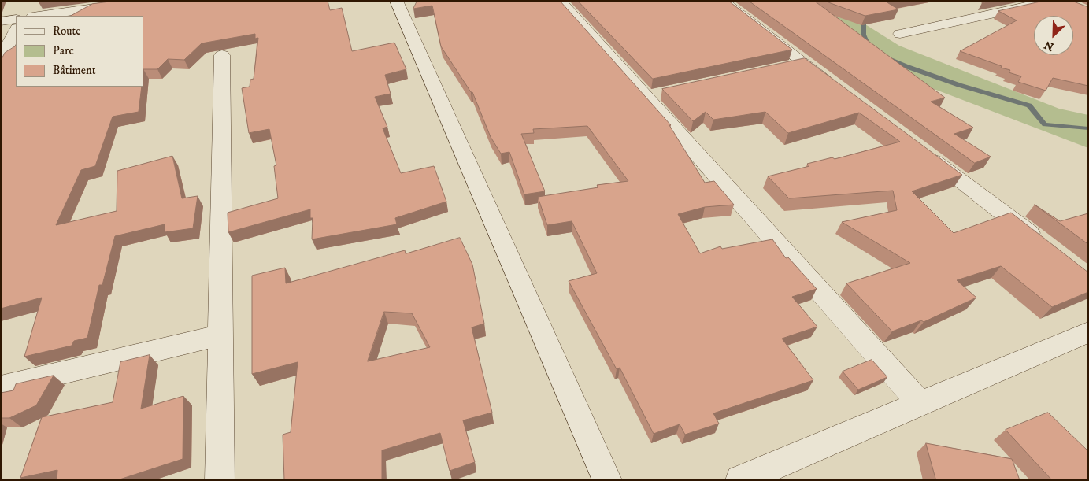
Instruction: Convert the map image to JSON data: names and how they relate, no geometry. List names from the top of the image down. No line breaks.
{"legend":["Route","Parc","Bâtiment"],"north":"bottom left"}
